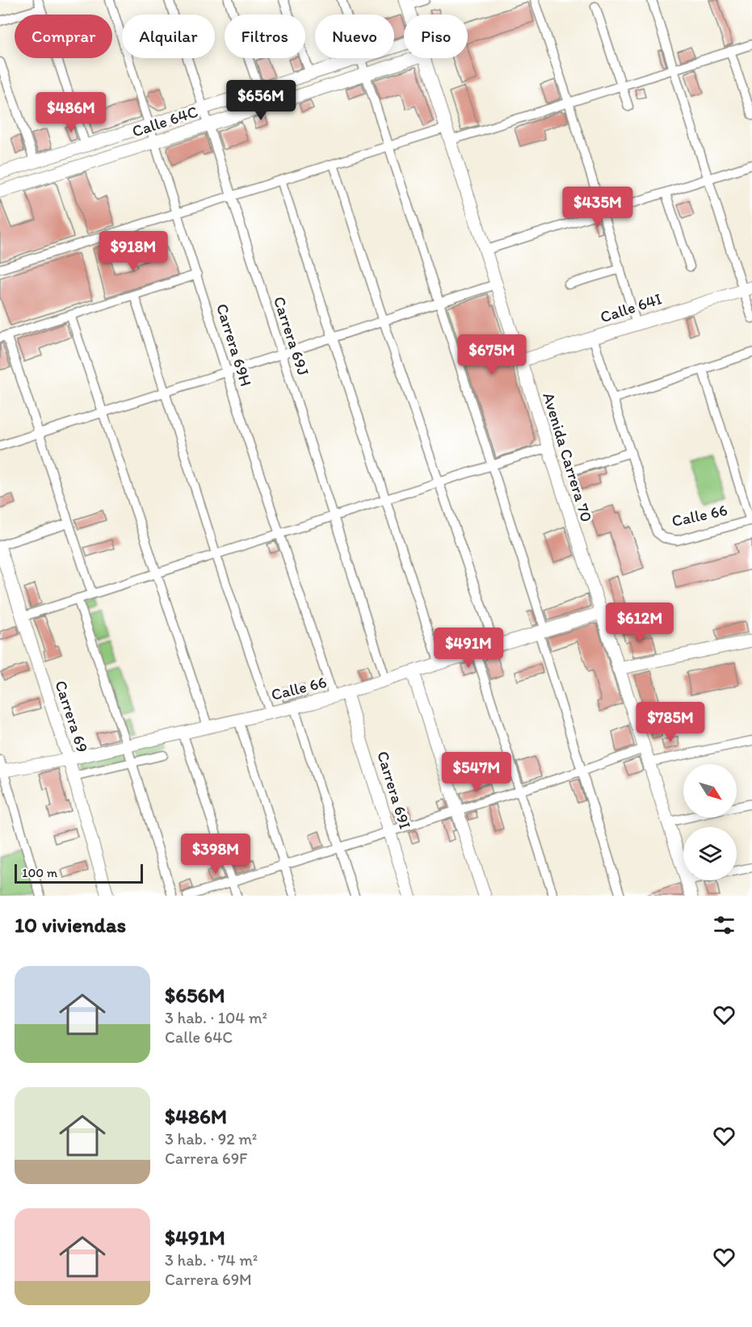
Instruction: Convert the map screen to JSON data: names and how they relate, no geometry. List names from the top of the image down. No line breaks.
{"streets":{"street":["Calle 64C","Calle 64I","Carrera 69J","Carrera 69H","Avenida Carrera 70","Calle 66","Carrera 69","Carrera 69I"]},"crossings":[["Calle 64C","Carrera 69J"],["Calle 64C","Carrera 69H"],["Calle 64I","Avenida Carrera 70"],["Carrera 69J","Calle 66"],["Carrera 69H","Calle 66"],["Avenida Carrera 70","Calle 66"],["Calle 66","Carrera 69"],["Calle 66","Carrera 69I"]],"scale_bar":"100 m","north":"bottom right","page":{"chip":["Comprar","Alquilar","Filtros","Nuevo","Piso"],"price":["$656M","$486M","$435M","$918M","$675M","$612M","$491M","$785M","$547M","$398M"],"scale":"100 m","heading":"10 viviendas","list":[{"name":"$656M","note":"3 hab. · 104 m² · Calle 64C"},{"name":"$486M","note":"3 hab. · 92 m² · Carrera 69F"},{"name":"$491M","note":"3 hab. · 74 m² · Carrera 69M"}]}}
